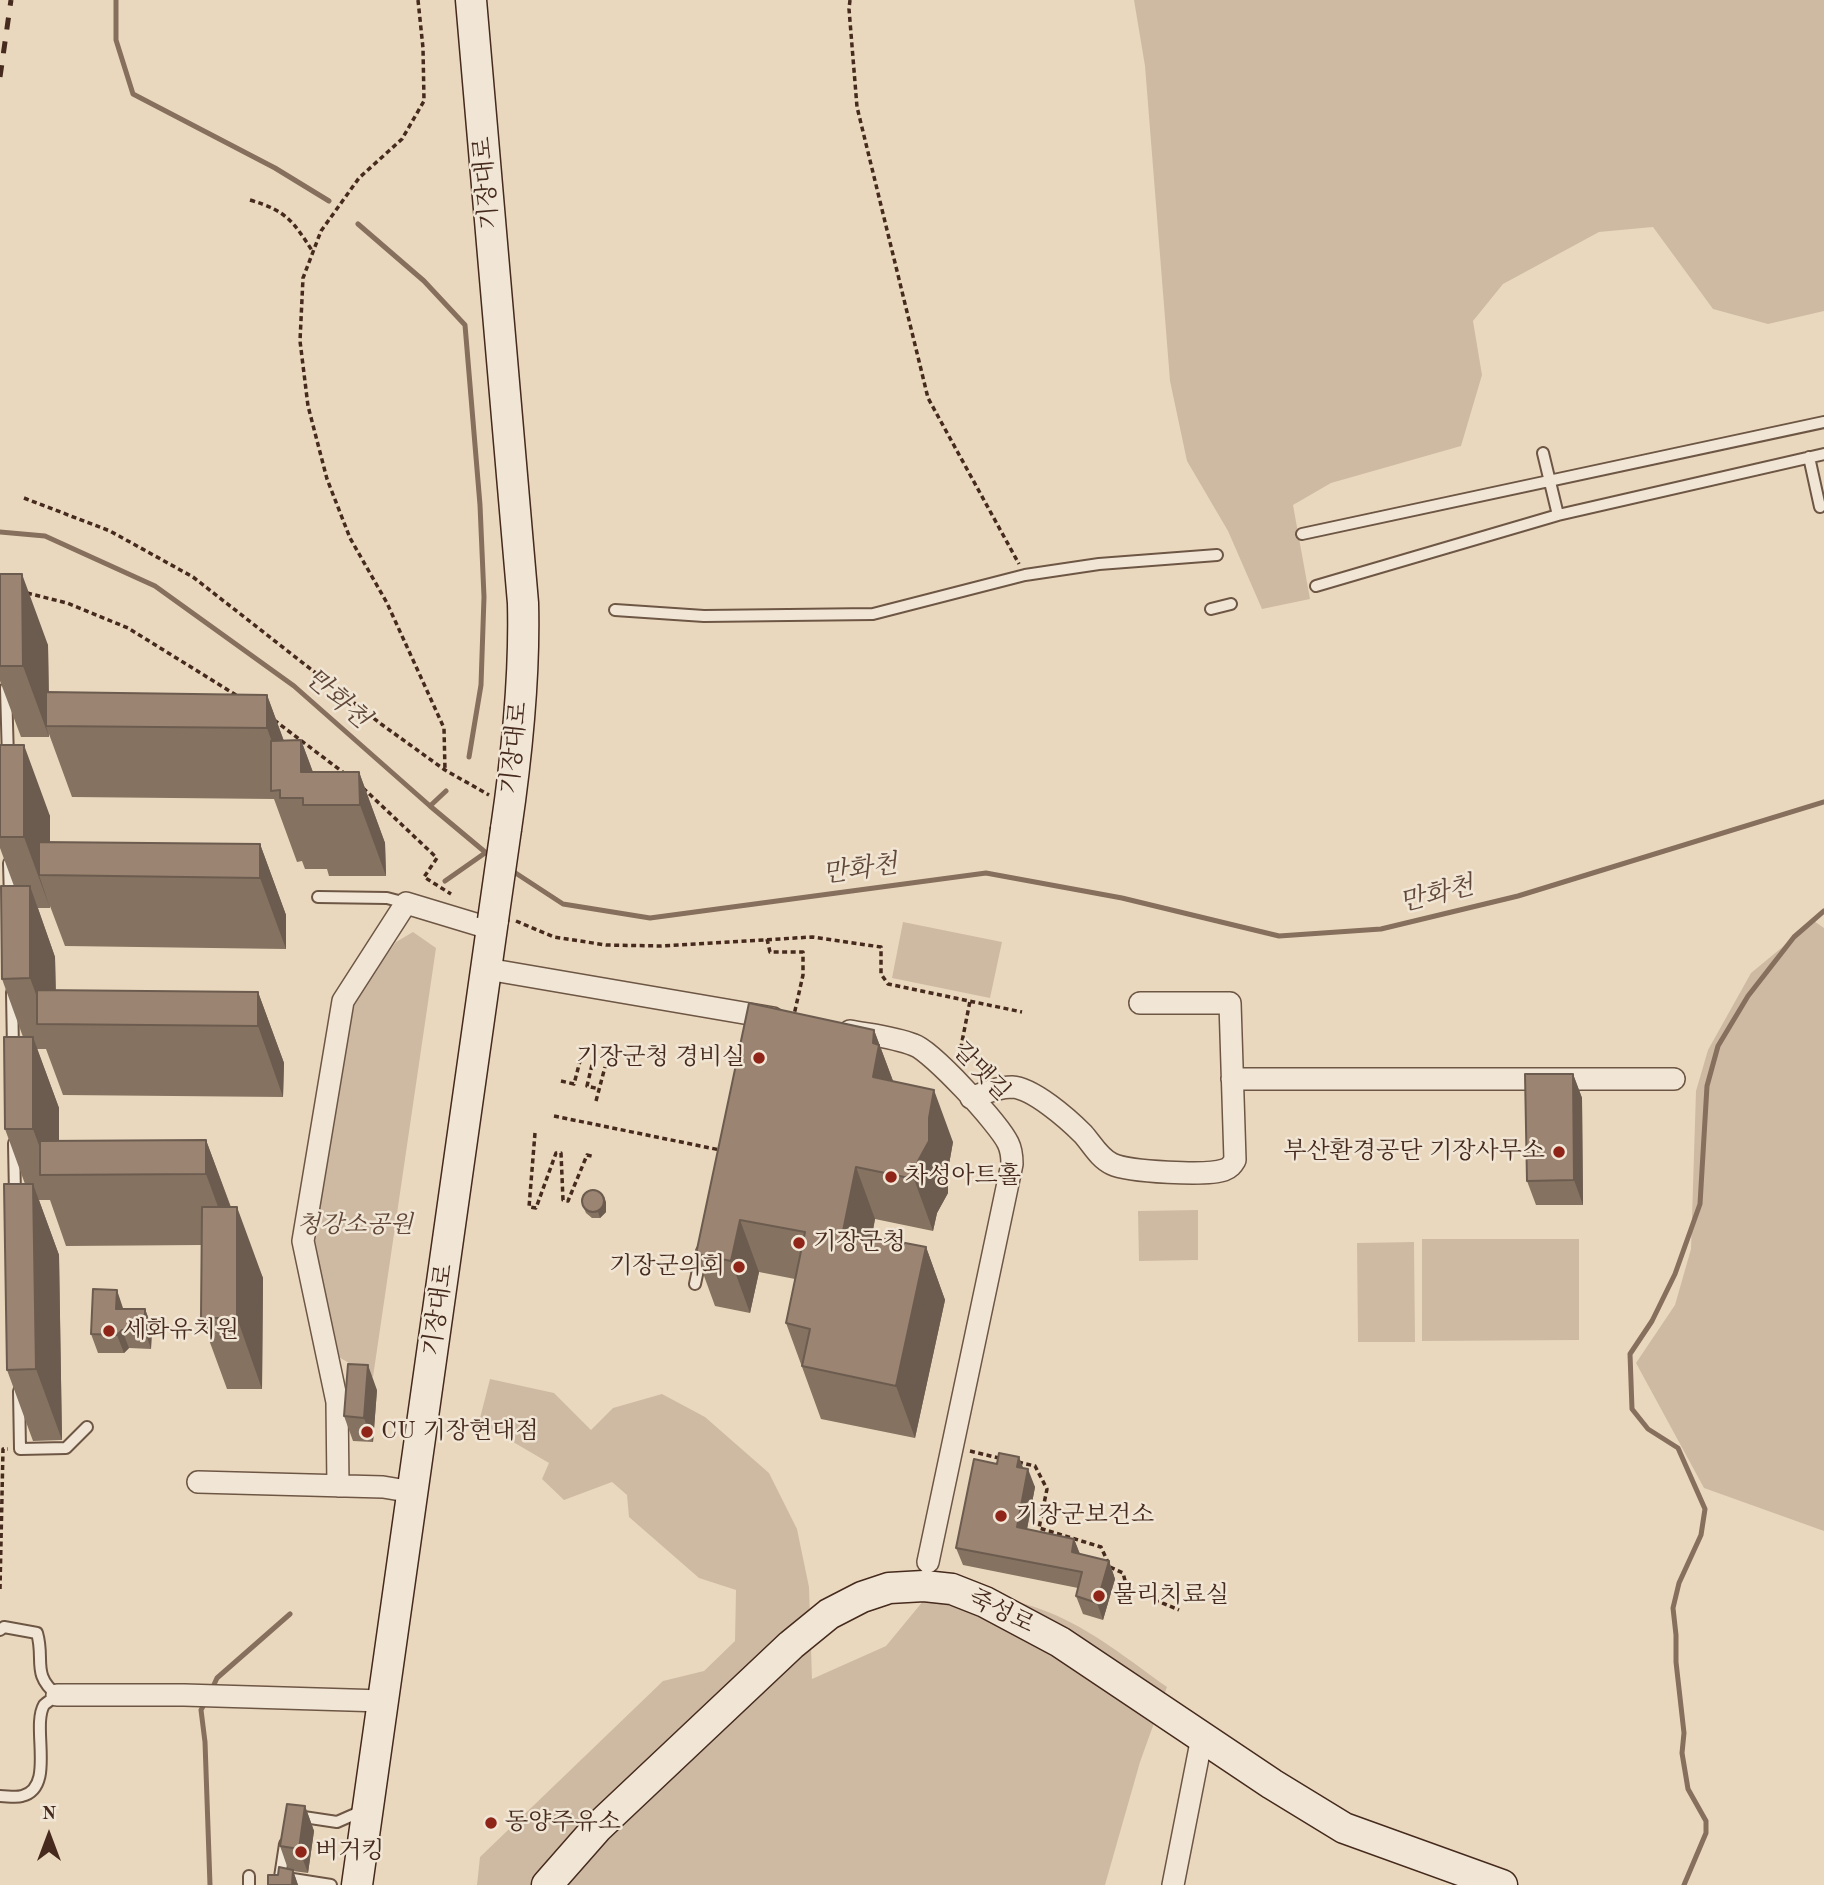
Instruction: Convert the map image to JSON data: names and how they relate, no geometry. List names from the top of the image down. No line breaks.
{"streets":{"main road":["기장대로","죽성로"],"street":["갈맷길"]},"water":["만화천"],"parks":["청강소공원"],"places":["기장군청 경비실","부산환경공단 기장사무소","차성아트홀","기장군청","기장군의회","세화유치원","CU 기장현대점","기장군보건소","물리치료실","동양주유소","버거킹"],"north":"top"}
